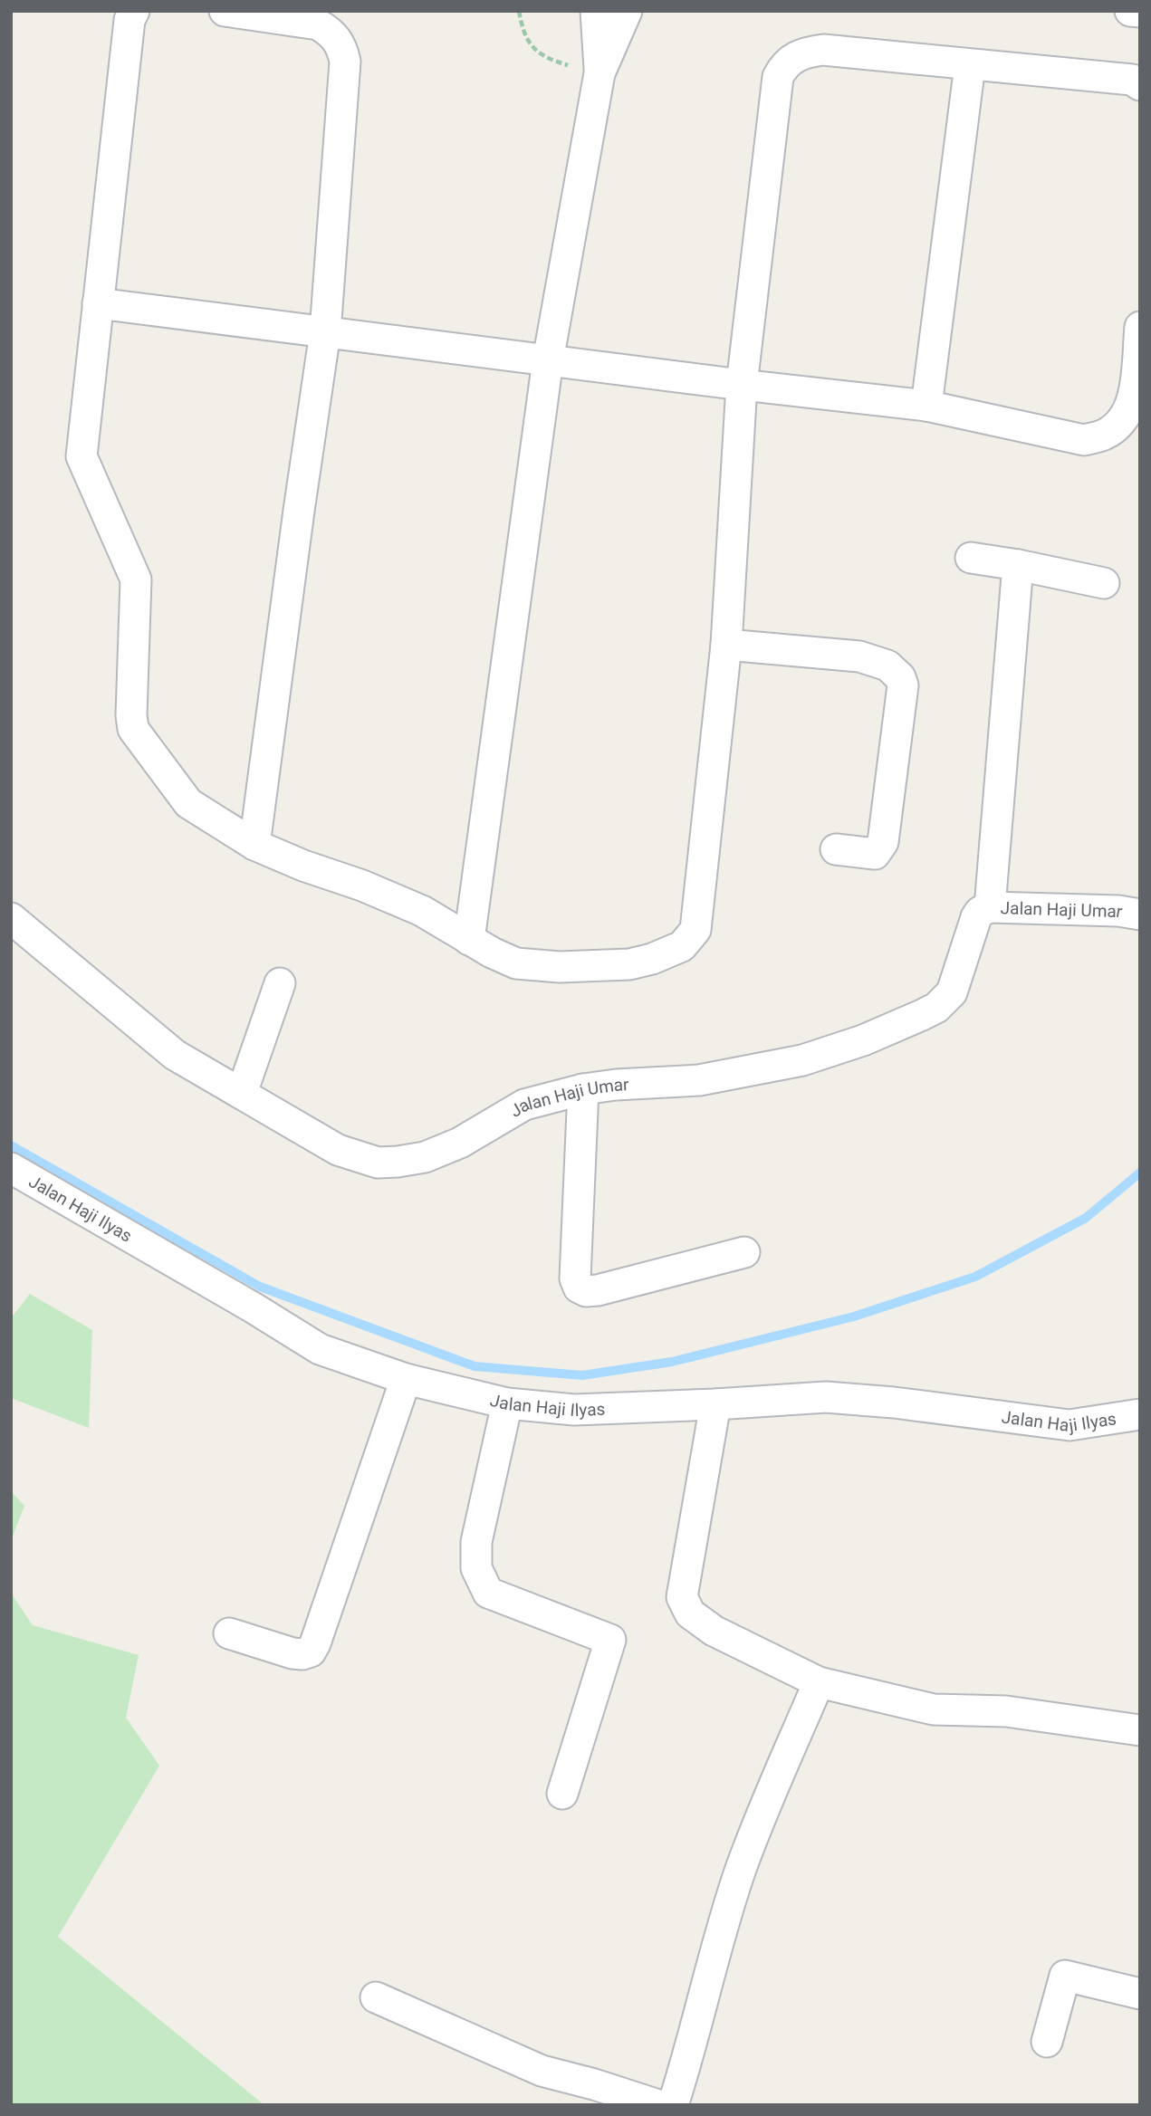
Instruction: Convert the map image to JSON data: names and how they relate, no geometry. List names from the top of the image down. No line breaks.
{"streets":{"street":["Jalan Haji Umar","Jalan Haji Ilyas"]}}
